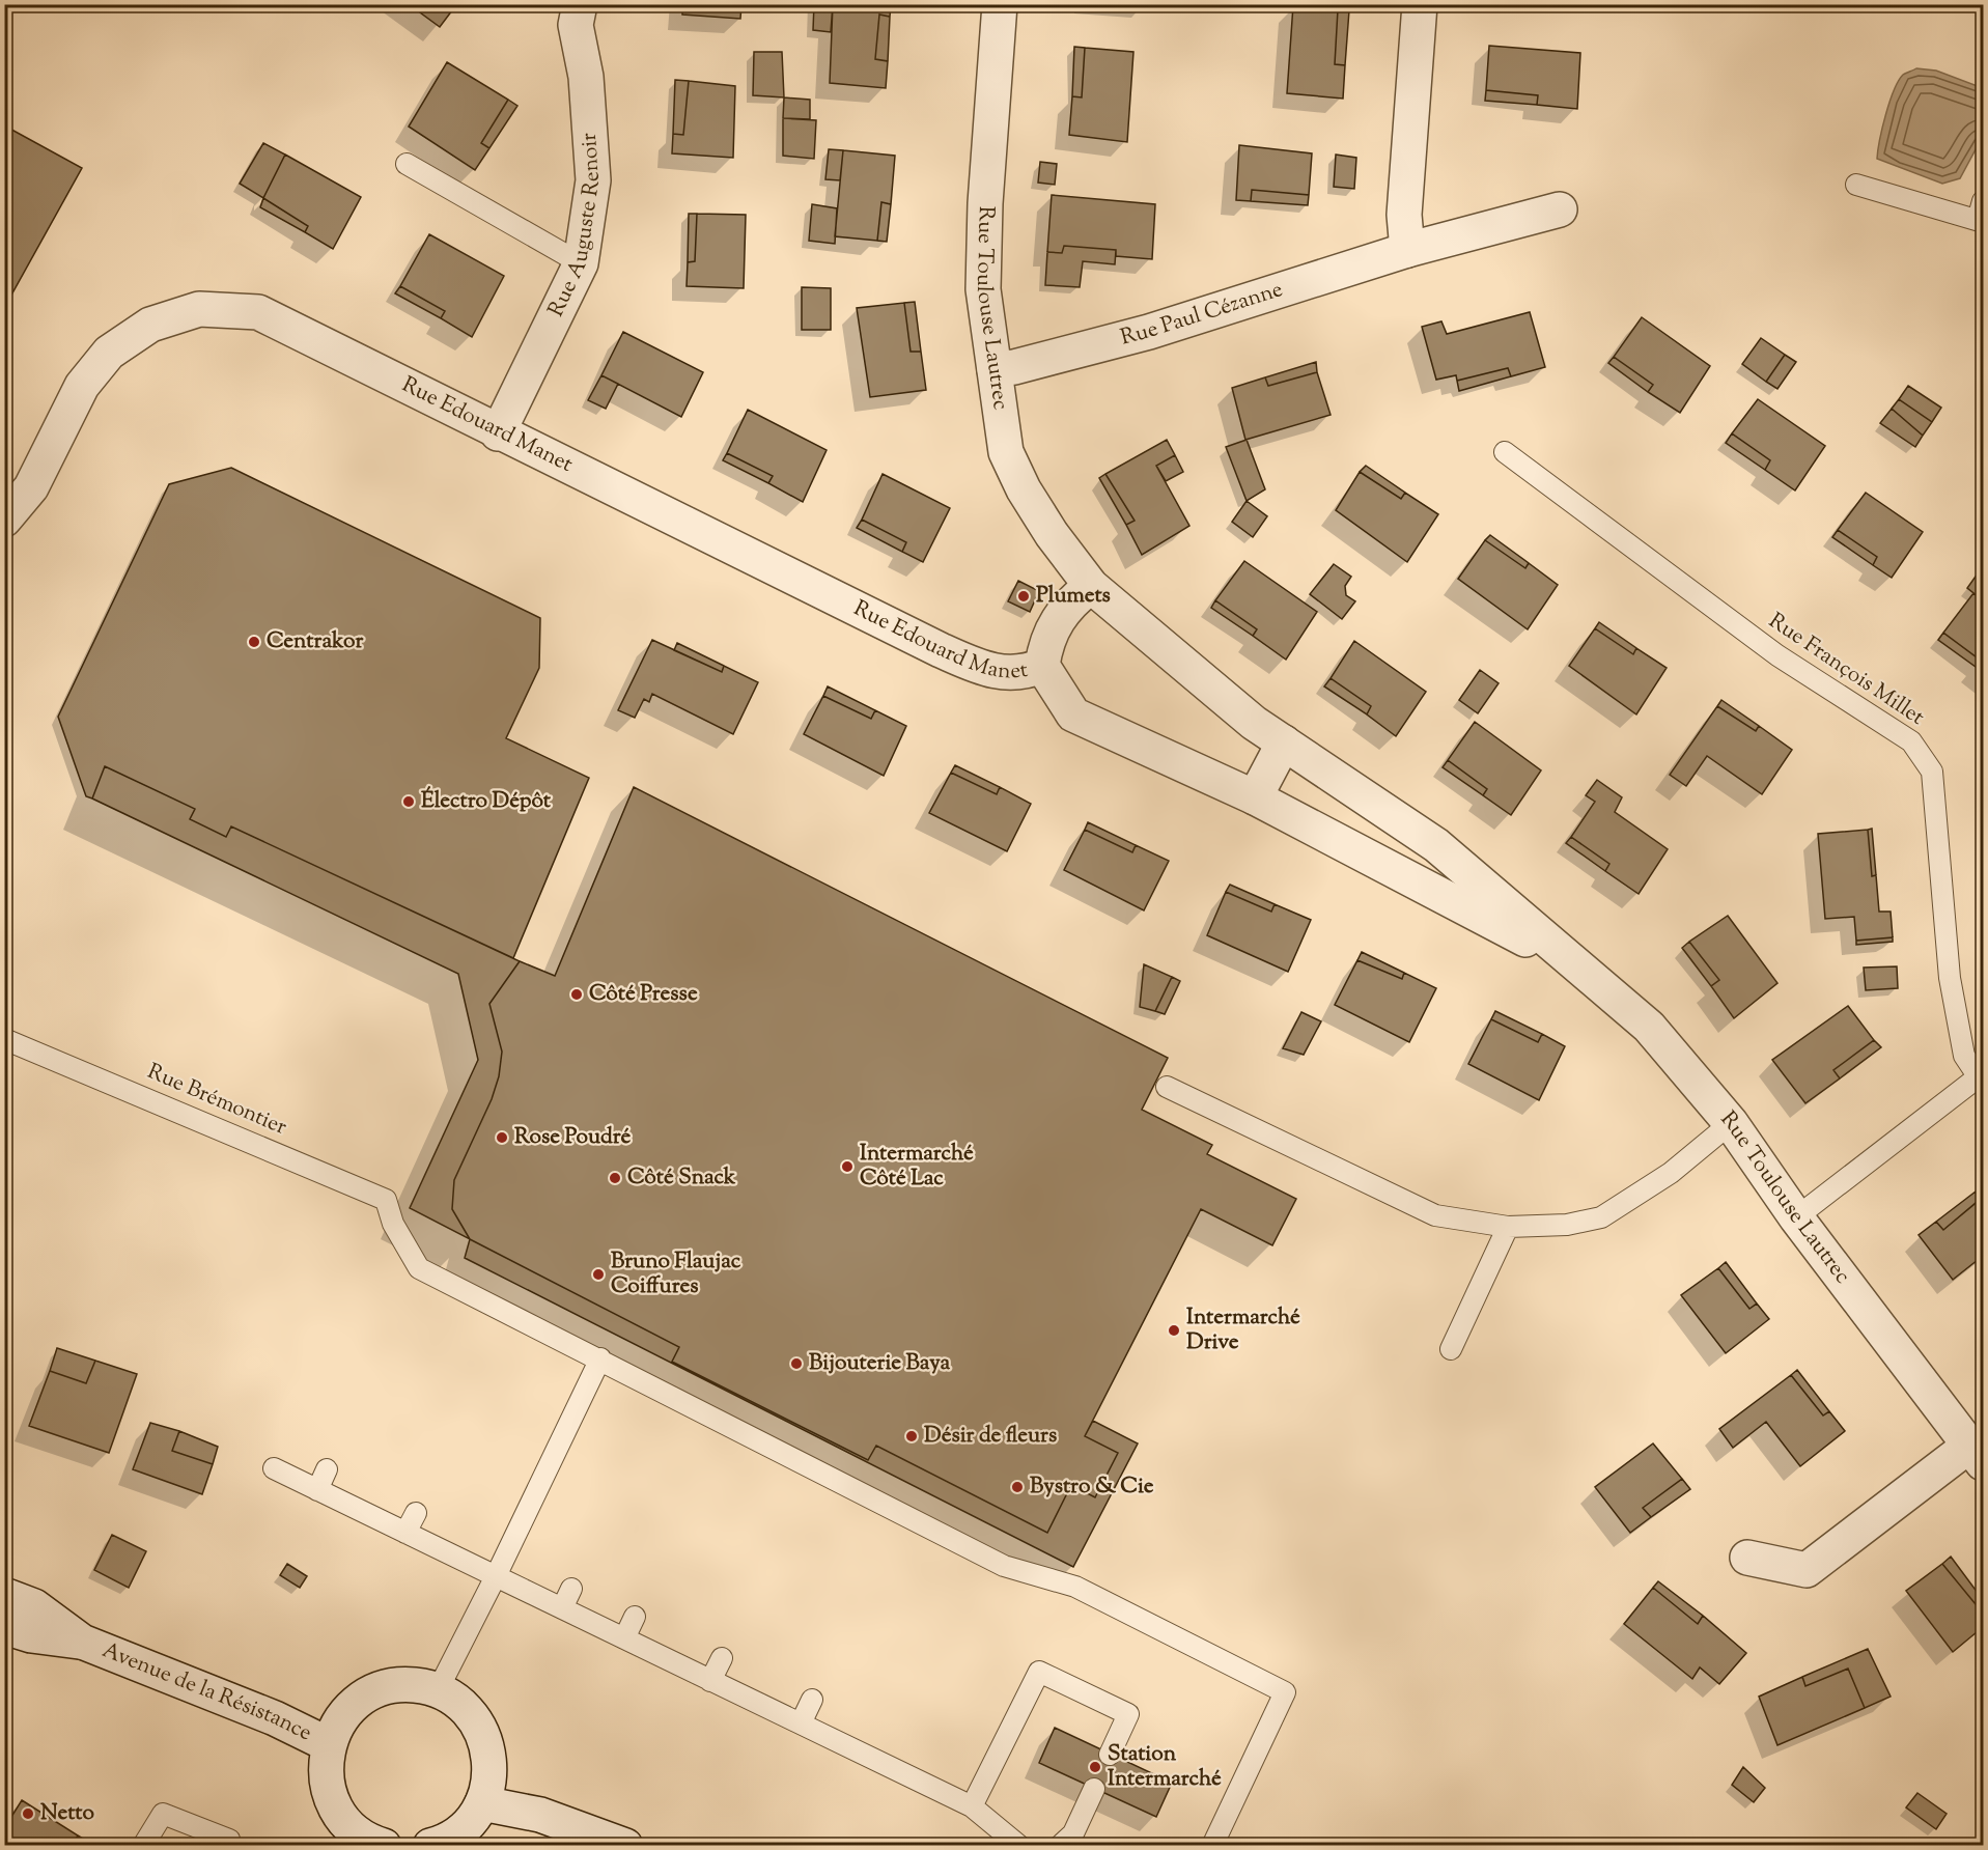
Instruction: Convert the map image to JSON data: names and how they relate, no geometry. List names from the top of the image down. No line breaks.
{"streets":{"street":["Rue Auguste Renoir","Rue Toulouse Lautrec","Rue Paul Cézanne","Rue Edouard Manet","Avenue de la Résistance"],"lane":["Rue François Millet","Rue Brémontier"]},"crossings":[["Rue Auguste Renoir","Rue Edouard Manet"],["Rue Toulouse Lautrec","Rue Paul Cézanne"],["Rue Toulouse Lautrec","Rue Edouard Manet"],["Rue Toulouse Lautrec","Rue François Millet"]],"places":["Plumets","Centrakor","Électro Dépôt","Côté Presse","Rose Poudré","Intermarché Côté Lac","Côté Snack","Bruno Flaujac Coiffures","Intermarché Drive","Bijouterie Baya","Désir de fleurs","Bystro & Cie","Station Intermarché","Netto"]}
